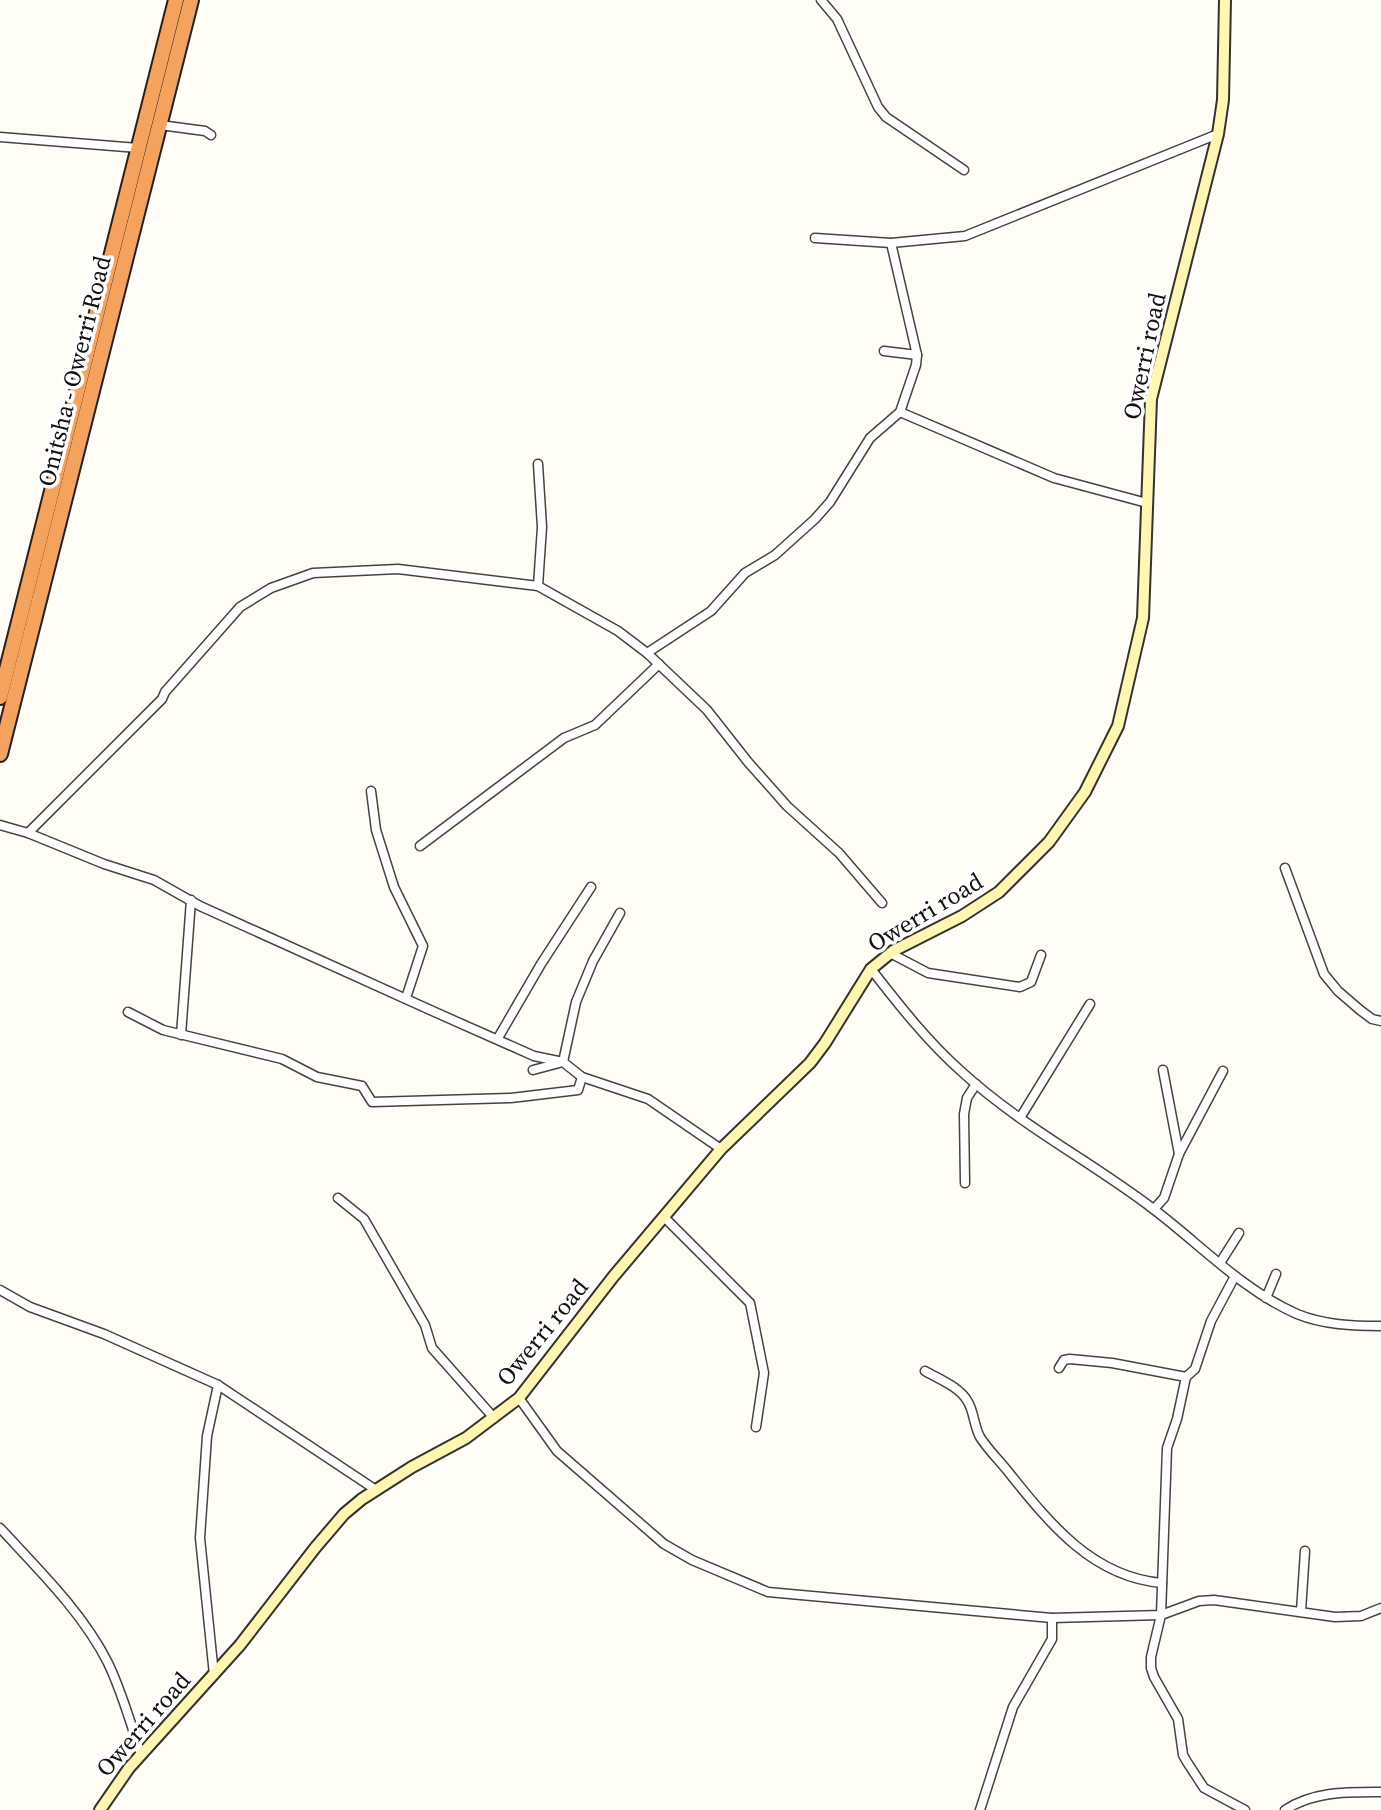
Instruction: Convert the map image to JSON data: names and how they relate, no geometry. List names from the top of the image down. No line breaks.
{"streets":{"highway":["Onitsha - Owerri Road"],"main road":["Owerri road"]}}
